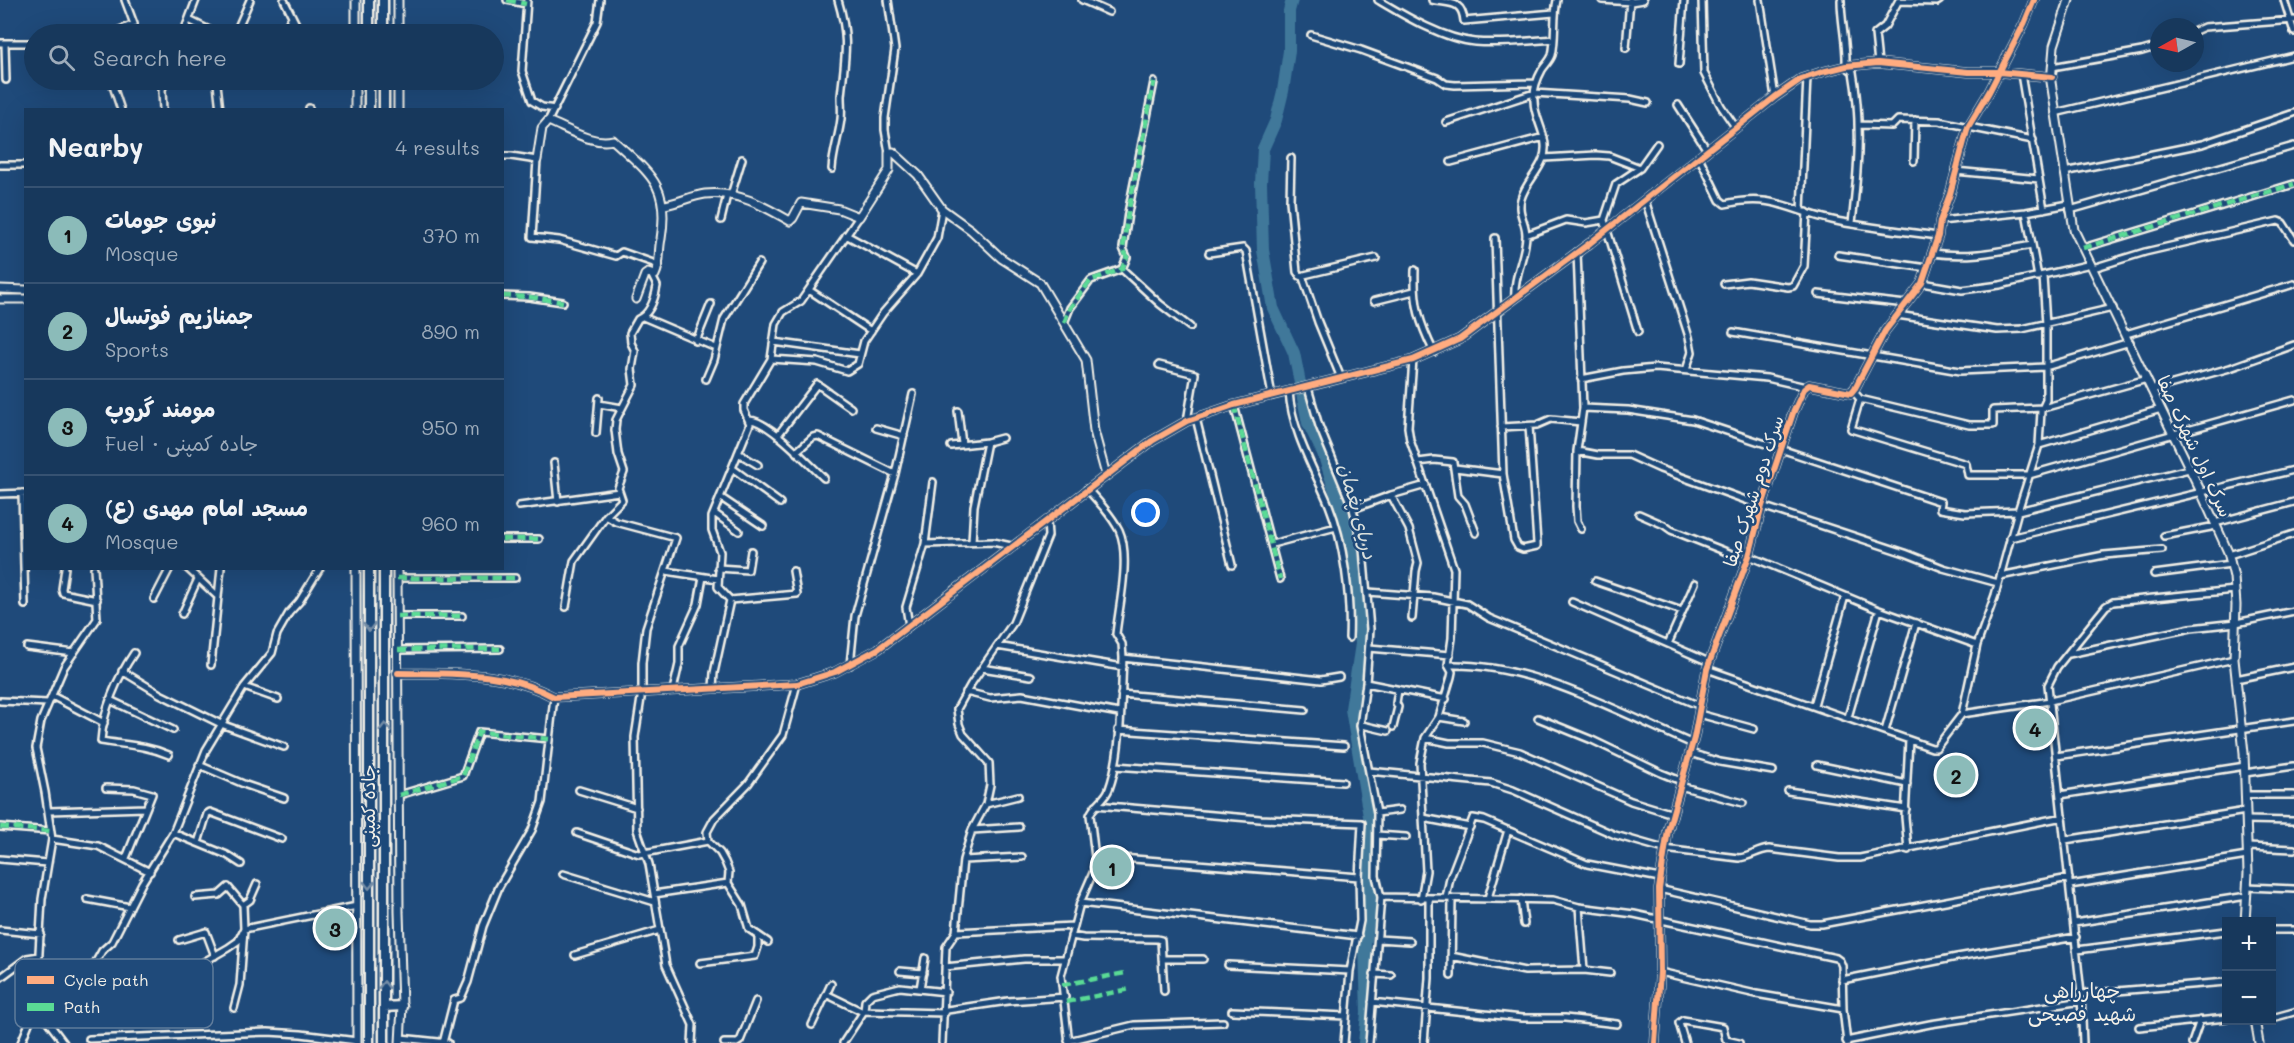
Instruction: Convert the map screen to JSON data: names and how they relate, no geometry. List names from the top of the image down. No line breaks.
{"streets":{"highway":["جاده کمپنی"],"street":["سرک اول شهرک صفا","سرک دوم شهرک صفا"]},"districts":["چهارراهی شهید فصیحی"],"water":["دریای پغمان"],"legend":["Cycle path","Path"],"north":"left","page":{"search":"Search here","heading":["Nearby","4 results"],"list":[{"mark":"1","name":"نبوی جومات","note":"Mosque","value":"370 m"},{"mark":"2","name":"جمنازیم فوتسال","note":"Sports","value":"890 m"},{"mark":"3","name":"مومند گروپ","note":"Fuel · جاده کمپنی","value":"950 m"},{"mark":"4","name":"(مسجد امام مهدی (ع","note":"Mosque","value":"960 m"}],"pins":["4","2","1","3"],"map_buttons":["+","−"]}}
